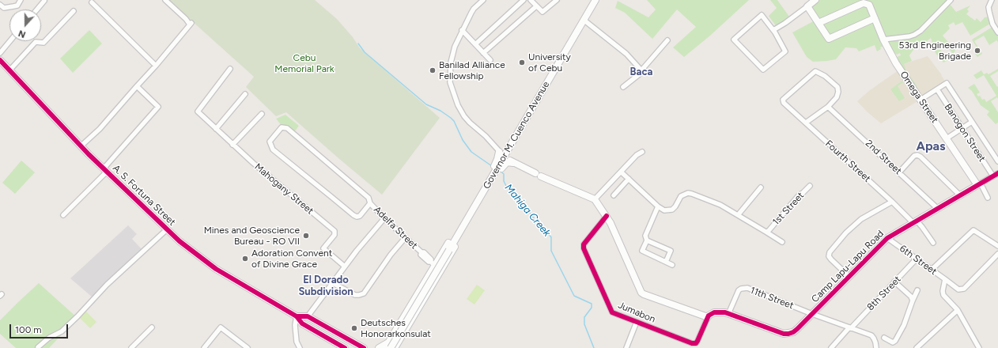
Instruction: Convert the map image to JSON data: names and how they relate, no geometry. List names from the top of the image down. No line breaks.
{"streets":{"main road":["Omega Street","Governor M. Cuenco Avenue","A. S. Fortuna Street","Camp Lapu-Lapu Road"],"street":["Banogon Street","2nd Street","Fourth Street","Mahogany Street","1st Street","Adelfa Street","6th Street","8th Street","11th Street","Jumabon"]},"crossings":[["Omega Street","Camp Lapu-Lapu Road"],["Banogon Street","Camp Lapu-Lapu Road"],["Governor M. Cuenco Avenue","Adelfa Street"],["2nd Street","Fourth Street"],["2nd Street","Camp Lapu-Lapu Road"],["Fourth Street","Camp Lapu-Lapu Road"],["6th Street","Camp Lapu-Lapu Road"],["6th Street","8th Street"],["Camp Lapu-Lapu Road","11th Street"],["Camp Lapu-Lapu Road","Jumabon"],["8th Street","11th Street"]],"districts":["Baca","Apas","El Dorado Subdivision"],"water":["Mahiga Creek"],"parks":["Cebu Memorial Park"],"places":["53rd Engineering Brigade","University of Cebu","Banilad Alliance Fellowship","Mines and Geoscience Bureau - RO VII","Adoration Convent of Divine Grace","Deutsches Honorarkonsulat"],"scale_bar":"100 m","north":"bottom"}
